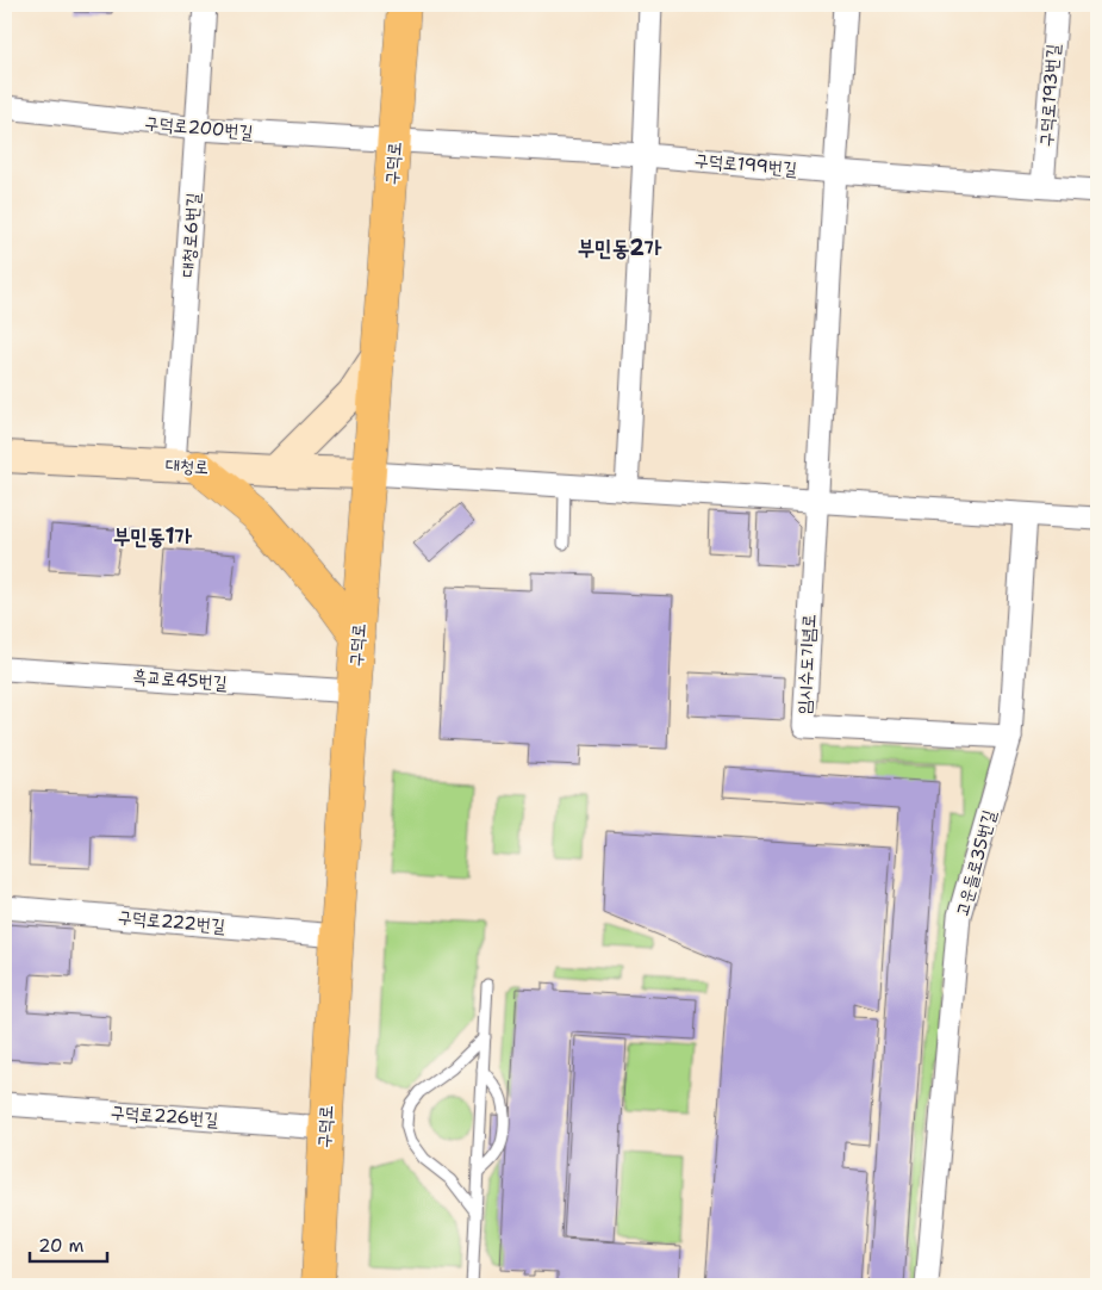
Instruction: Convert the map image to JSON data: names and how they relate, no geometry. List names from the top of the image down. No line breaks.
{"streets":{"main road":["구덕로","대청로"],"street":["구덕로193번길","구덕로200번길","구덕로199번길","대청로6번길","임시수도기념로","흑교로45번길","고운들로35번길","구덕로222번길","구덕로226번길"]},"crossings":[["구덕로193번길","구덕로199번길"],["구덕로200번길","구덕로"],["구덕로200번길","구덕로199번길"],["구덕로200번길","대청로6번길"],["구덕로","구덕로199번길"],["구덕로","대청로"],["구덕로","흑교로45번길"],["구덕로","구덕로222번길"],["구덕로","구덕로226번길"],["구덕로199번길","임시수도기념로"],["대청로6번길","대청로"],["임시수도기념로","고운들로35번길"]],"districts":["부민동2가","부민동1가"],"scale_bar":"20 m"}
